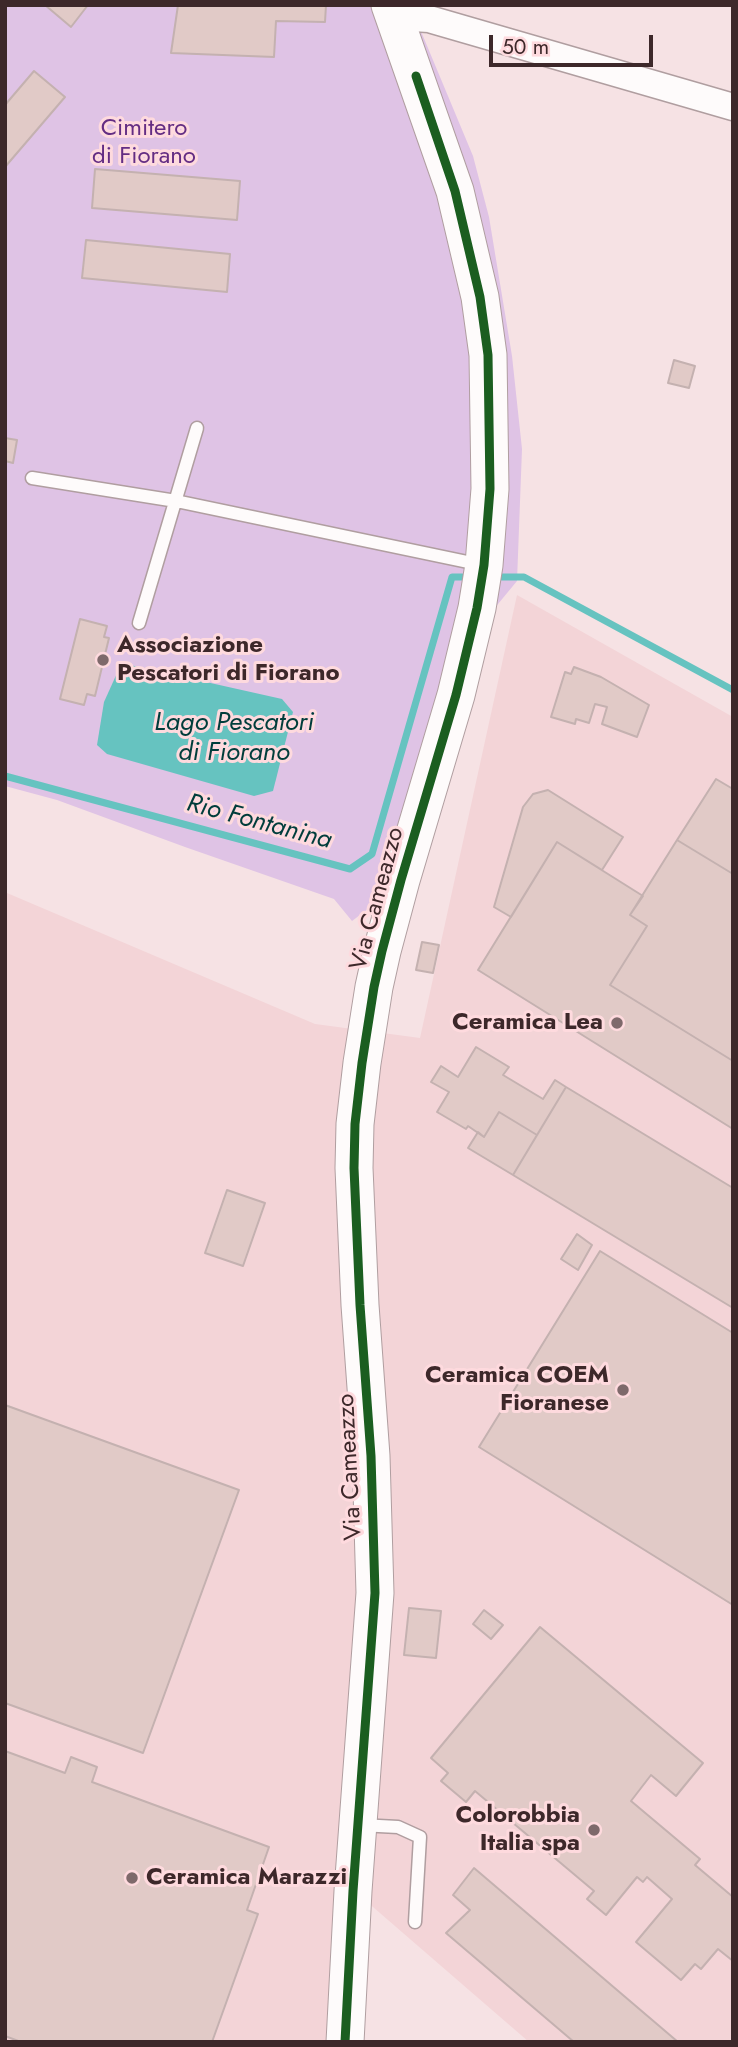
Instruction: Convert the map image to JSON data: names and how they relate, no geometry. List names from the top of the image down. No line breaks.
{"streets":{"street":["Via Cameazzo"]},"water":["Lago Pescatori di Fiorano","Rio Fontanina"],"parks":["Cimitero di Fiorano"],"places":["Associazione Pescatori di Fiorano","Ceramica Lea","Ceramica COEM Fioranese","Colorobbia Italia spa","Ceramica Marazzi"],"scale_bar":"50 m"}
